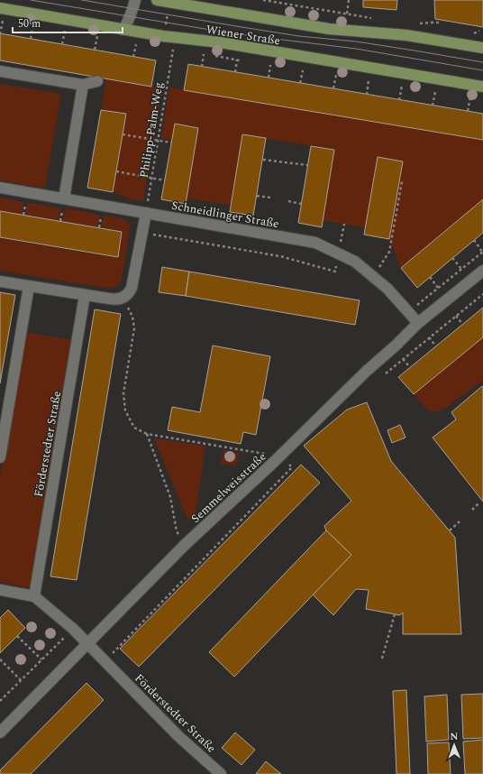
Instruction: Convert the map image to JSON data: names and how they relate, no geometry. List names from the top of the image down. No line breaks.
{"streets":{"main road":["Wiener Straße"],"street":["Schneidlinger Straße","Förderstedter Straße","Semmelweisstraße"],"path":["Philipp-Palm-Weg"]},"crossings":[["Philipp-Palm-Weg","Schneidlinger Straße"],["Schneidlinger Straße","Semmelweisstraße"],["Förderstedter Straße","Semmelweisstraße"]],"scale_bar":"50 m","north":"top"}
